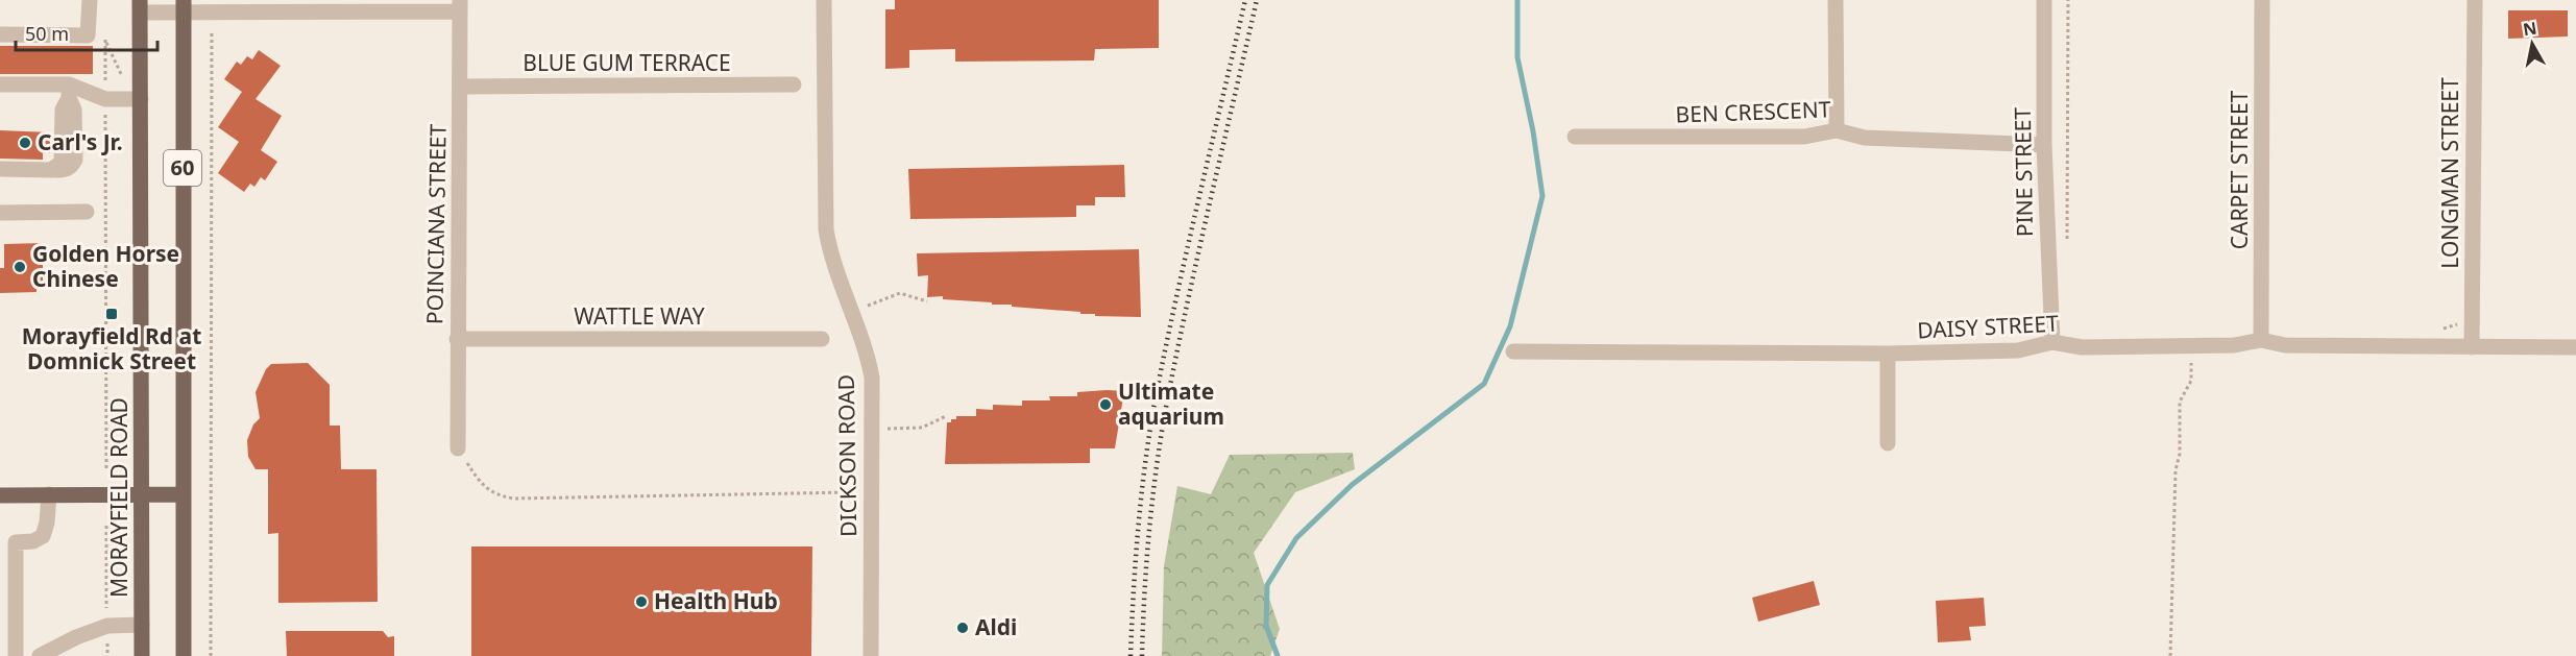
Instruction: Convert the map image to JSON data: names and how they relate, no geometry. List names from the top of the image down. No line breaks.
{"streets":{"main road":["60","MORAYFIELD ROAD"],"street":["BLUE GUM TERRACE","BEN CRESCENT","CARPET STREET","PINE STREET","LONGMAN STREET","POINCIANA STREET","WATTLE WAY","DAISY STREET","DICKSON ROAD"]},"crossings":[["BLUE GUM TERRACE","POINCIANA STREET"],["BEN CRESCENT","PINE STREET"],["CARPET STREET","DAISY STREET"],["PINE STREET","DAISY STREET"],["LONGMAN STREET","DAISY STREET"],["POINCIANA STREET","WATTLE WAY"]],"places":{"other":["Carl's Jr.","Golden Horse Chinese","Ultimate aquarium","Health Hub","Aldi"],"transit":["Morayfield Rd at Domnick Street"]},"scale_bar":"50 m","north":"top"}
